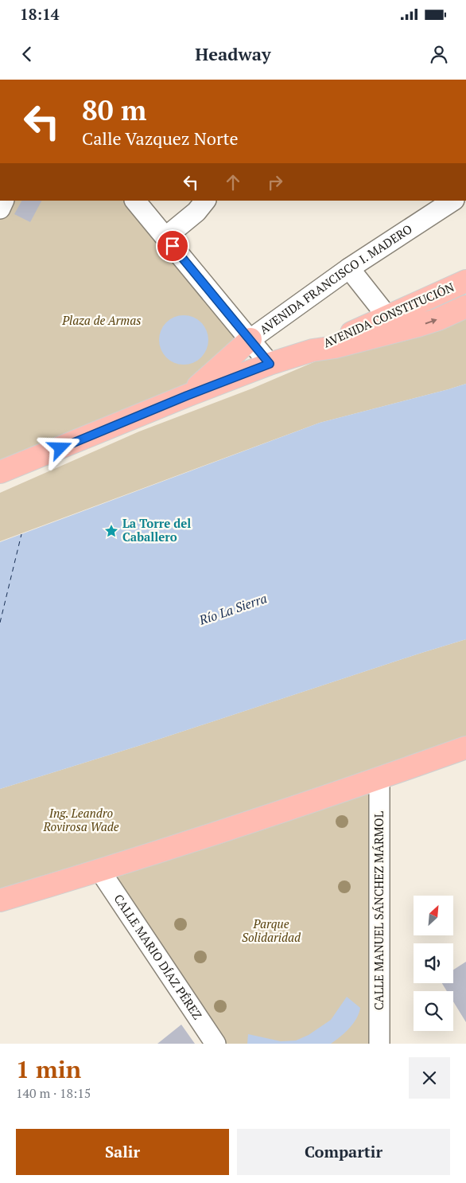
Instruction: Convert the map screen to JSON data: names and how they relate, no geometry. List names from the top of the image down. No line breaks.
{"streets":{"main road":["AVENIDA FRANCISCO I. MADERO","AVENIDA CONSTITUCIÓN"],"street":["CALLE MANUEL SÁNCHEZ MÁRMOL","CALLE MARIO DÍAZ PÉREZ"]},"water":["Río La Sierra"],"parks":["Plaza de Armas","Ing. Leandro Rovirosa Wade","Parque Solidaridad"],"places":{"place":["La Torre del Caballero"]},"north":"top right","page":{"status":"18:14","header":"Headway","turn":["80 m","Calle Vazquez Norte"],"heading":["1 min","140 m · 18:15"],"buttons":["Salir","Compartir"]}}
